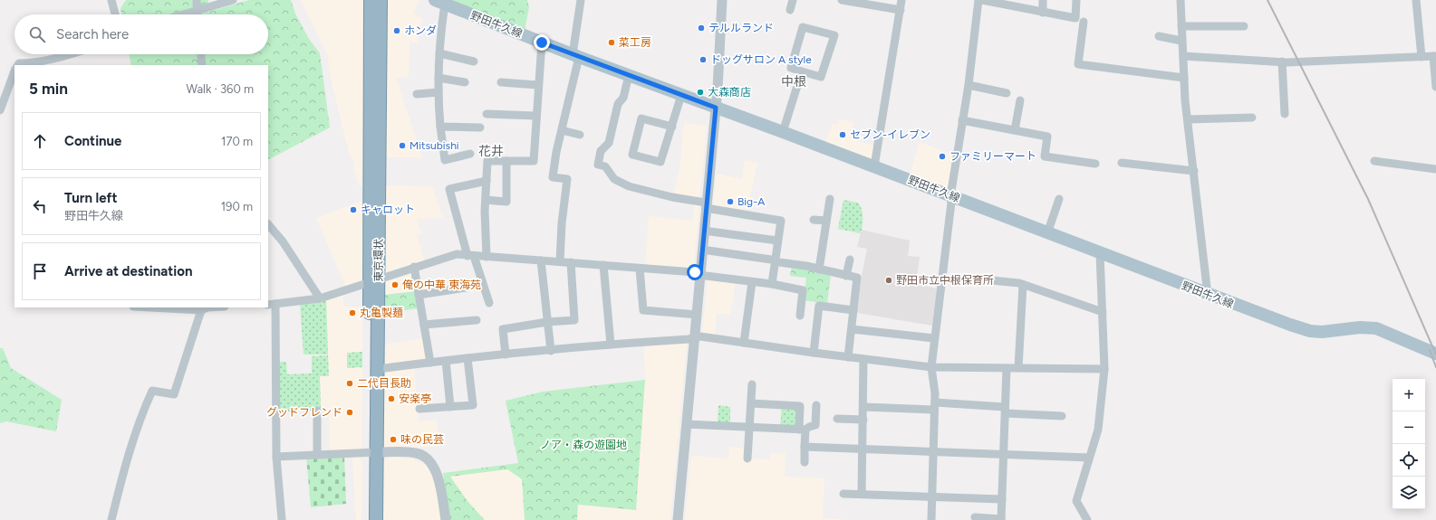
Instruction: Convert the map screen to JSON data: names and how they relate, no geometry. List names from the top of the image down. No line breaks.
{"streets":{"highway":["東京環状"],"main road":["野田牛久線"]},"districts":["中根","花井"],"parks":["ノア・森の遊園地"],"places":["テルルランド","ホンダ","菜工房","ドッグサロン A style","大森商店","セブン-イレブン","Mitsubishi","ファミリーマート","Big-A","キャロット","野田市立中根保育所","俺の中華 東海苑","丸亀製麺","二代目長助","安楽亭","グッドフレンド","味の民芸"],"page":{"search":"Search here","heading":["5 min","Walk · 360 m"],"list":[["Continue","170 m"],["Turn left","野田牛久線","190 m"],"Arrive at destination"],"map_buttons":["+","−"]}}
